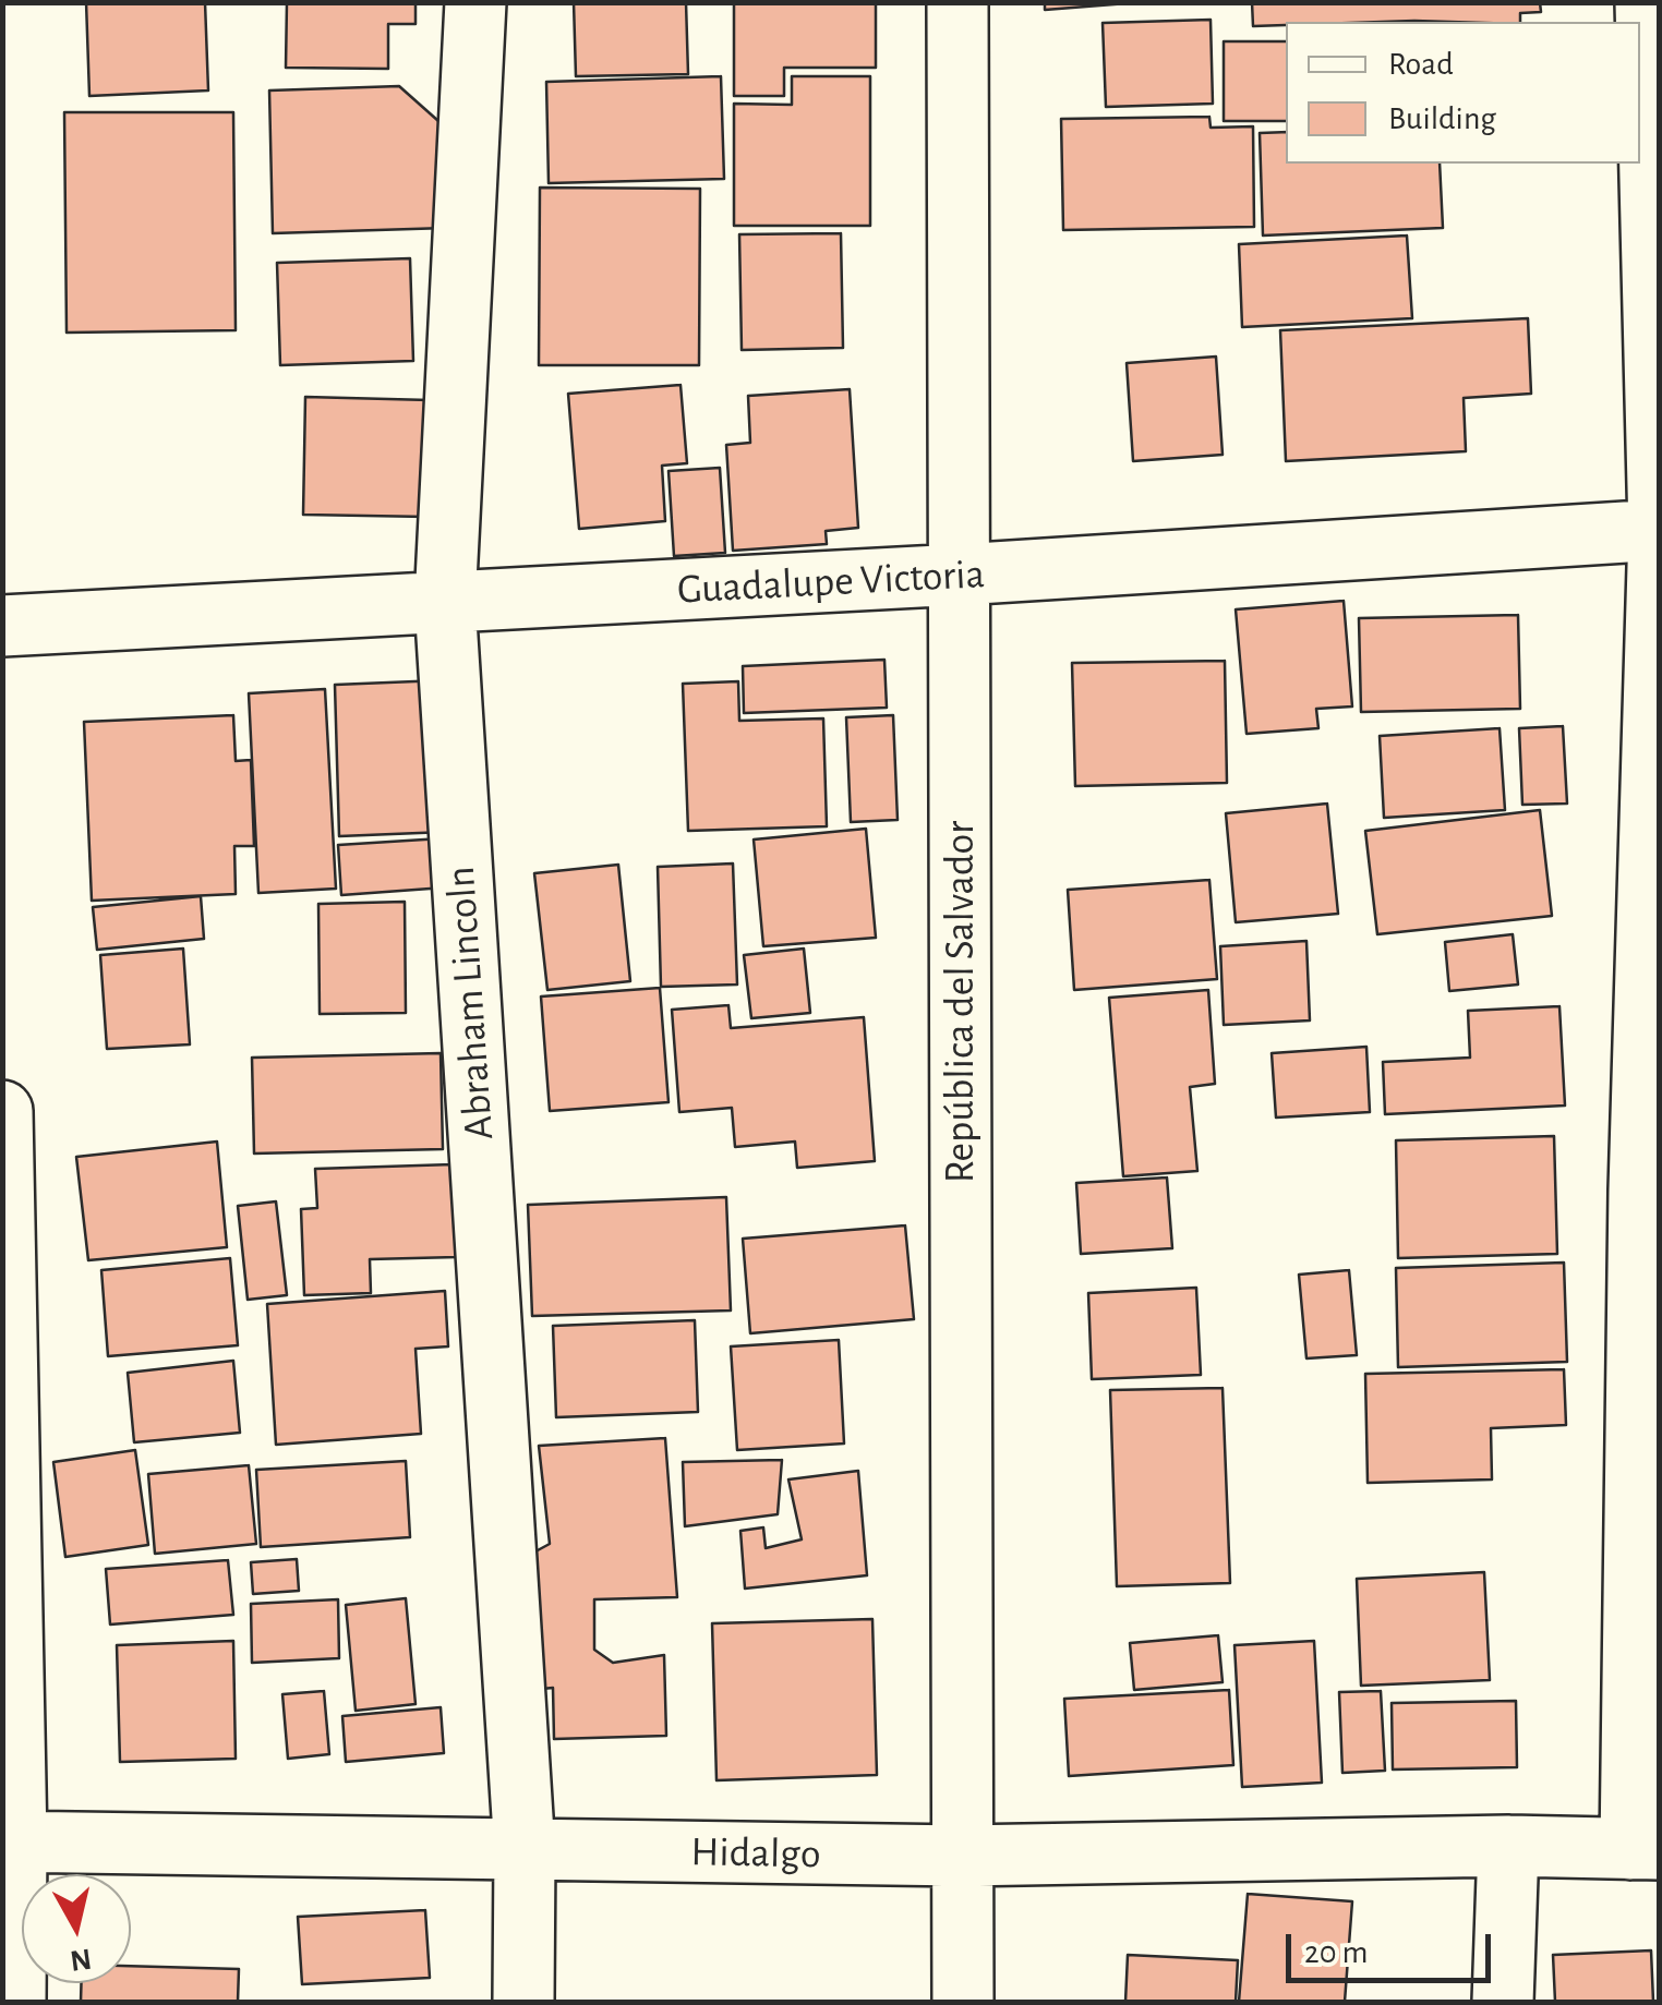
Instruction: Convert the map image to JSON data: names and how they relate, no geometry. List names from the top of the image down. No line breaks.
{"streets":{"street":["Guadalupe Victoria","República del Salvador","Abraham Lincoln","Hidalgo"]},"crossings":[["Guadalupe Victoria","República del Salvador"],["Guadalupe Victoria","Abraham Lincoln"],["República del Salvador","Hidalgo"],["Abraham Lincoln","Hidalgo"]],"legend":["Road","Building"],"scale_bar":"20 m","north":"bottom"}
